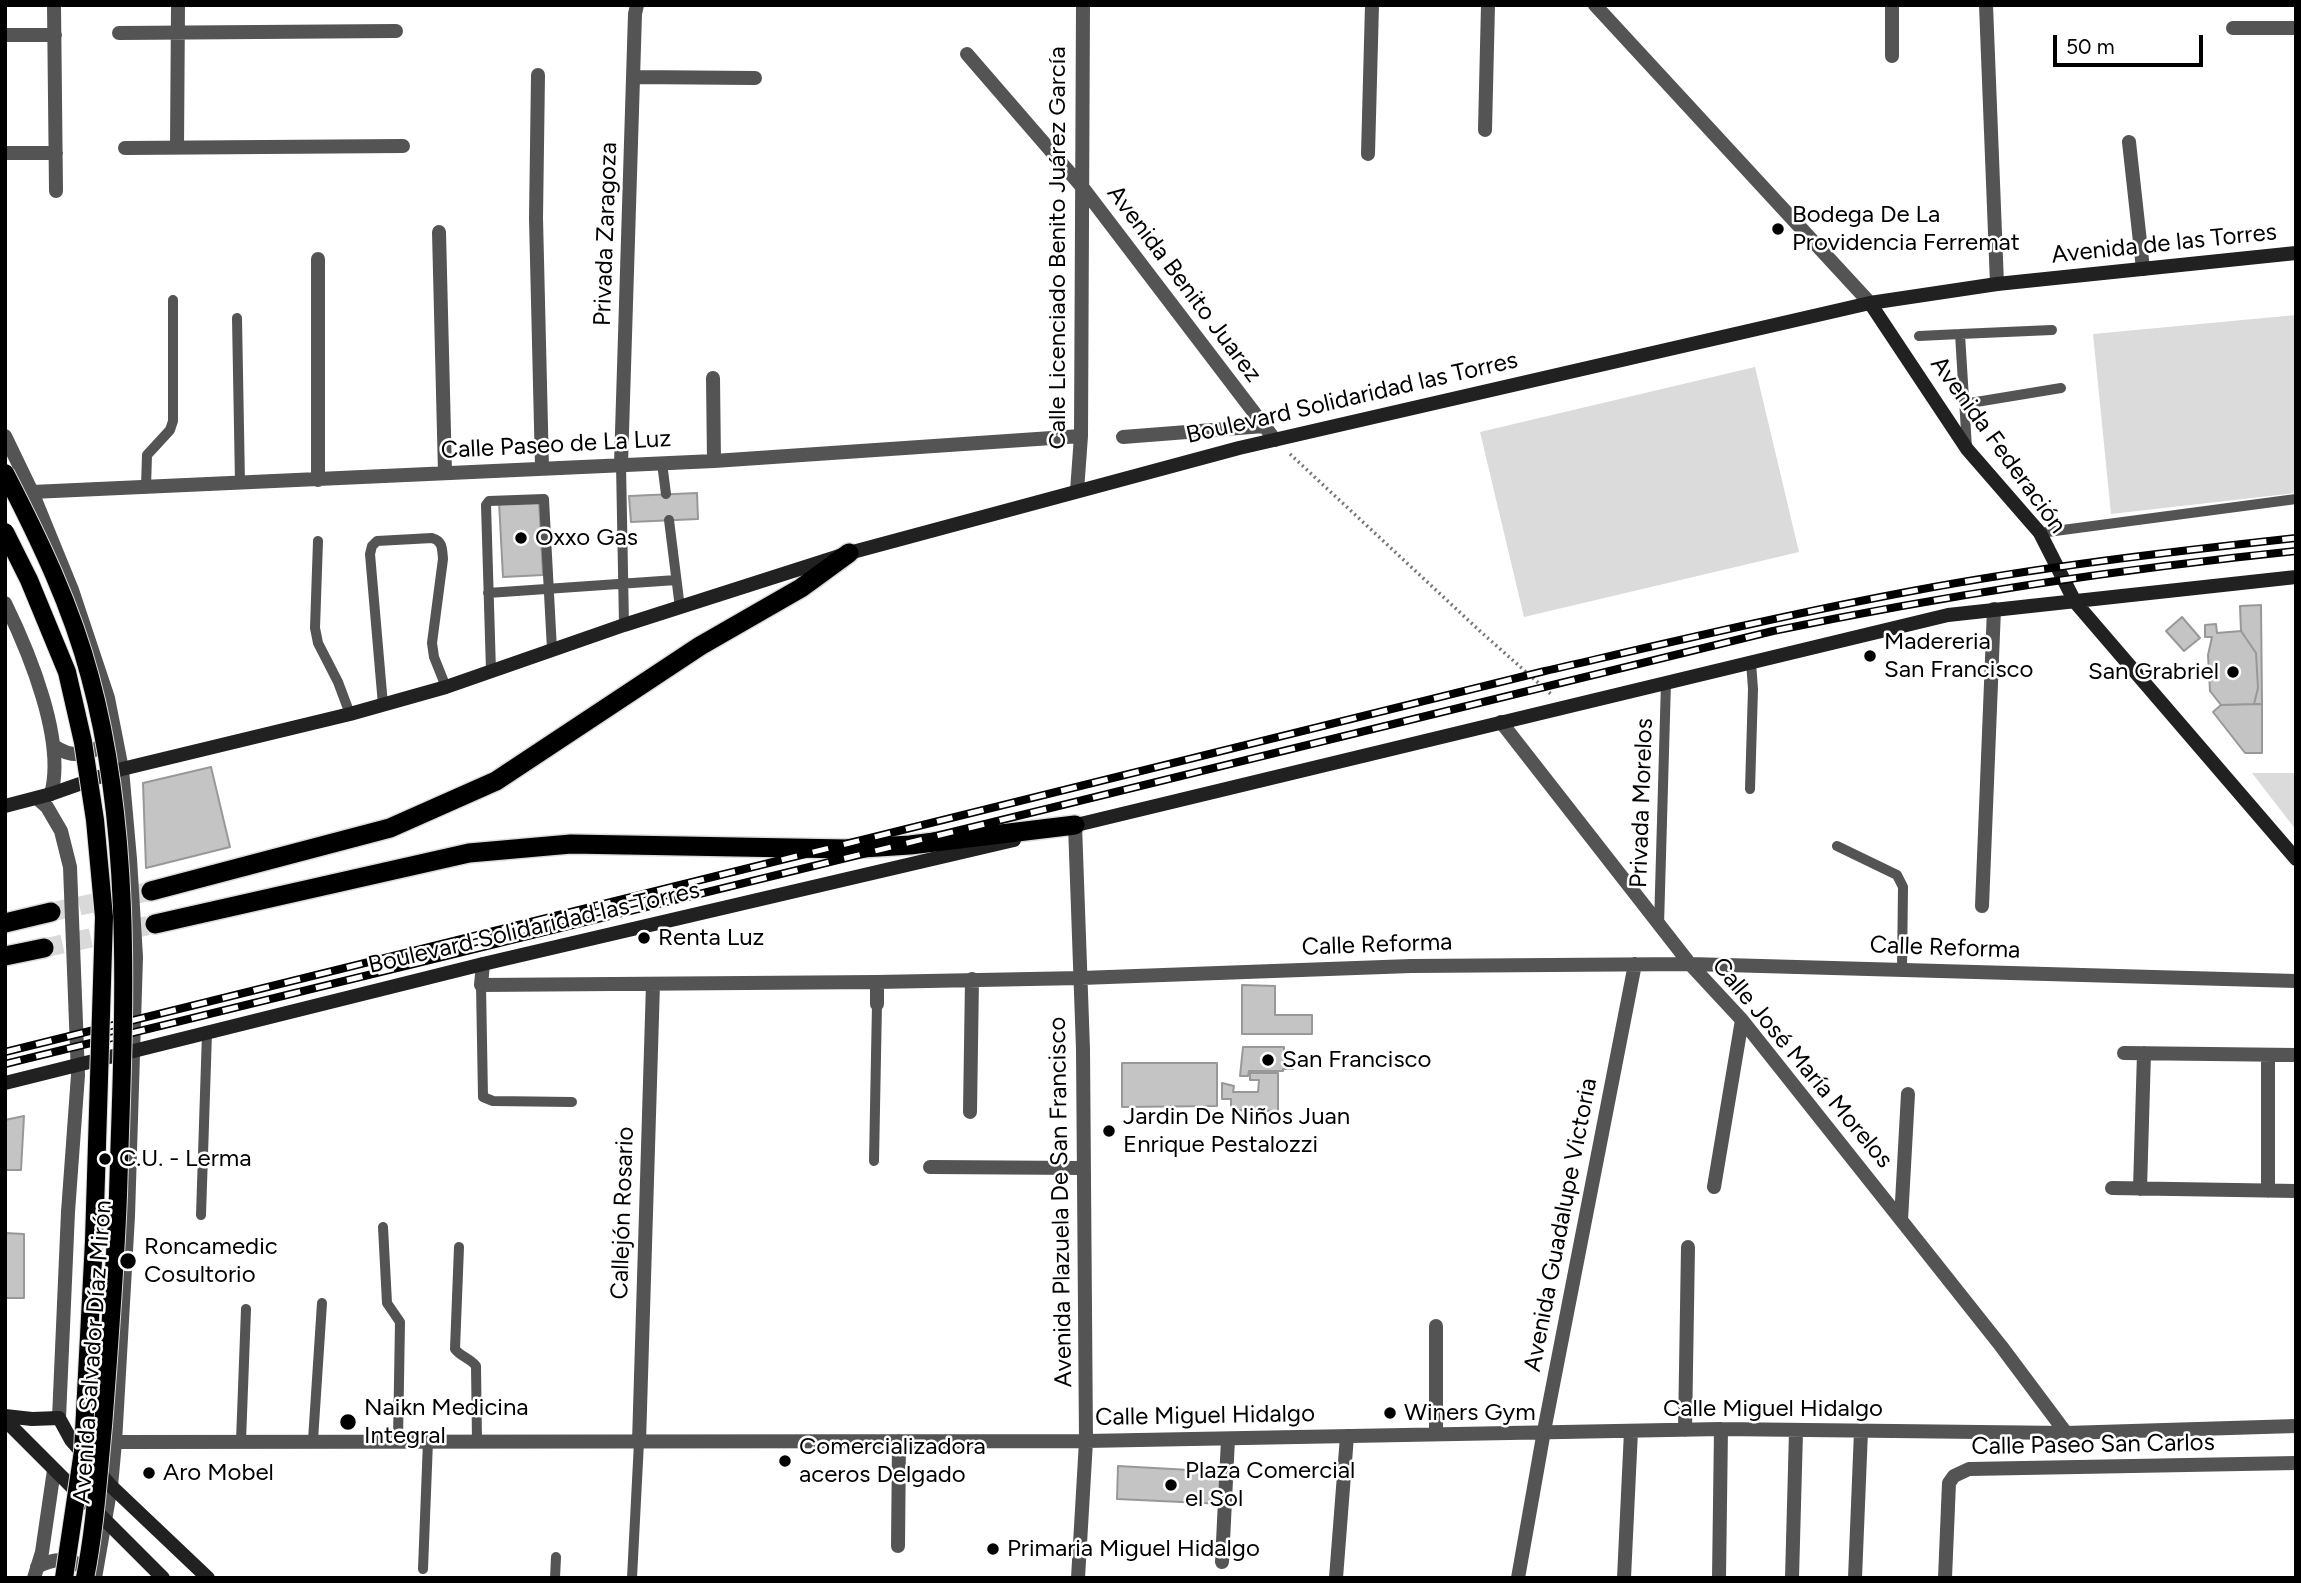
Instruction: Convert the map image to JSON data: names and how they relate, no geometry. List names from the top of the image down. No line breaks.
{"streets":{"highway":["Boulevard Solidaridad las Torres"],"main road":["Avenida de las Torres","Avenida Federación","Avenida Salvador Díaz Mirón"],"street":["Privada Zaragoza","Calle Licenciado Benito Juárez García","Avenida Benito Juarez","Calle Paseo de La Luz","Calle Reforma","Calle José María Morelos","Avenida Plazuela De San Francisco","Callejón Rosario","Avenida Guadalupe Victoria","Calle Miguel Hidalgo","Calle Paseo San Carlos"],"lane":["Privada Morelos"]},"crossings":[["Privada Zaragoza","Calle Paseo de La Luz"],["Avenida de las Torres","Boulevard Solidaridad las Torres"],["Avenida de las Torres","Avenida Federación"],["Calle Licenciado Benito Juárez García","Avenida Benito Juarez"],["Calle Licenciado Benito Juárez García","Boulevard Solidaridad las Torres"],["Calle Licenciado Benito Juárez García","Calle Paseo de La Luz"],["Avenida Benito Juarez","Boulevard Solidaridad las Torres"],["Boulevard Solidaridad las Torres","Avenida Federación"],["Boulevard Solidaridad las Torres","Privada Morelos"],["Boulevard Solidaridad las Torres","Calle José María Morelos"],["Boulevard Solidaridad las Torres","Avenida Plazuela De San Francisco"],["Boulevard Solidaridad las Torres","Avenida Salvador Díaz Mirón"],["Calle Paseo de La Luz","Avenida Salvador Díaz Mirón"],["Privada Morelos","Calle José María Morelos"],["Calle Reforma","Calle José María Morelos"],["Calle Reforma","Avenida Plazuela De San Francisco"],["Calle Reforma","Callejón Rosario"],["Calle Reforma","Avenida Guadalupe Victoria"],["Calle José María Morelos","Calle Miguel Hidalgo"],["Avenida Plazuela De San Francisco","Calle Miguel Hidalgo"],["Callejón Rosario","Calle Miguel Hidalgo"],["Avenida Guadalupe Victoria","Calle Miguel Hidalgo"],["Avenida Salvador Díaz Mirón","Calle Miguel Hidalgo"]],"places":["Bodega De La Providencia Ferremat","Oxxo Gas","Madereria San Francisco","San Grabriel","Renta Luz","San Francisco","Jardin De Niños Juan Enrique Pestalozzi","C.U. - Lerma","Roncamedic Cosultorio","Winers Gym","Naikn Medicina Integral","Comercializadora aceros Delgado","Aro Mobel","Plaza Comercial el Sol","Primaria Miguel Hidalgo"],"scale_bar":"50 m"}
